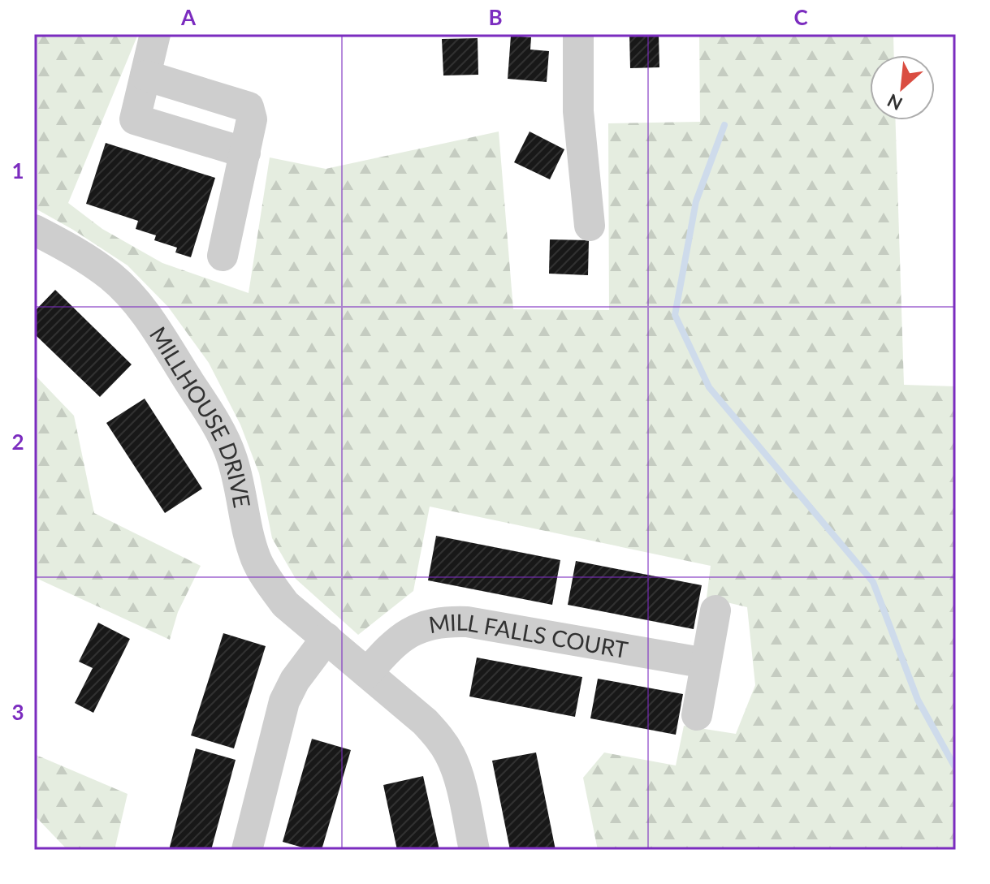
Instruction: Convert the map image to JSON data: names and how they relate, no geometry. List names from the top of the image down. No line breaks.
{"streets":{"street":["MILLHOUSE DRIVE","MILL FALLS COURT"]},"crossings":[["MILLHOUSE DRIVE","MILL FALLS COURT"]],"north":"bottom left","grid":{"columns":["A","B","C"],"rows":["1","2","3"]}}
